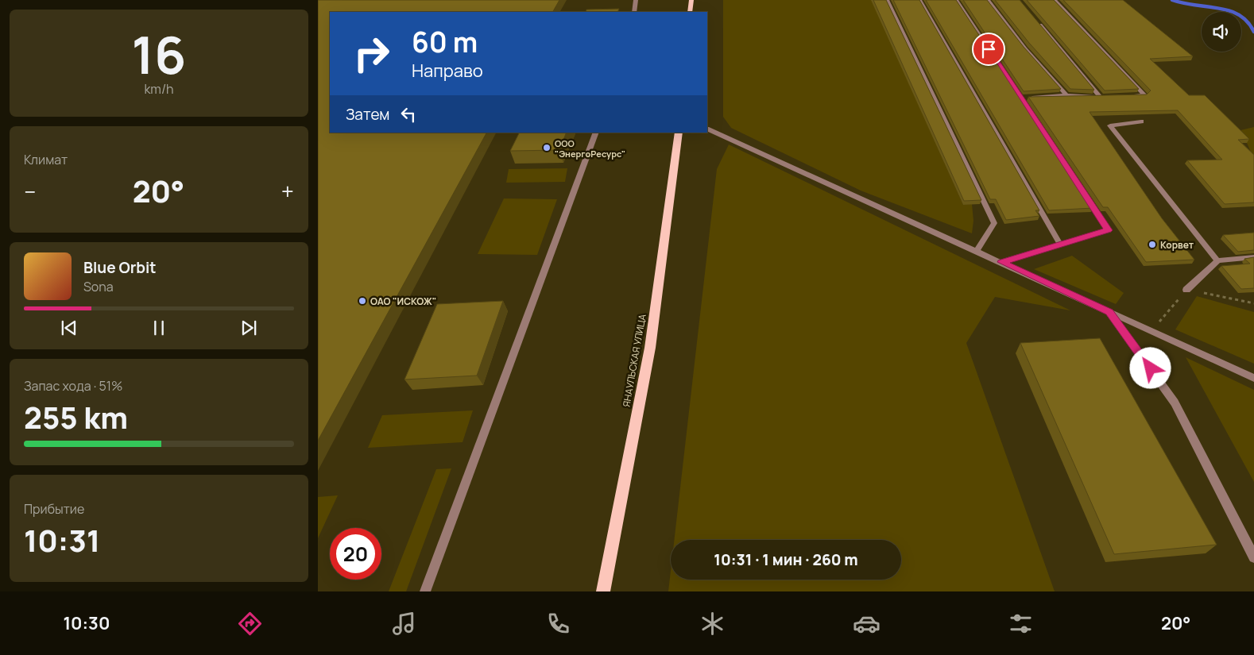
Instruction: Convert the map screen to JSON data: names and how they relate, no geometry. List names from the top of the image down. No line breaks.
{"streets":{"main road":["ЯНАУЛЬСКАЯ УЛИЦА"]},"places":["ООО \"ЭнергоРесурс\"","Корвет","ОАО \"ИСКОЖ\""],"page":{"tile":[["16","km/h"],"Климат",["Запас хода · 51%","255 km"],["Прибытие","10:31"]],"turn":["60 m","Направо"],"then":"Затем","heat":["−","20°","+"],"song":["Blue Orbit","Sona"],"limit":"20","trip":"10:31 · 1 мин · 260 m","tabs":["10:30","20°"]}}
